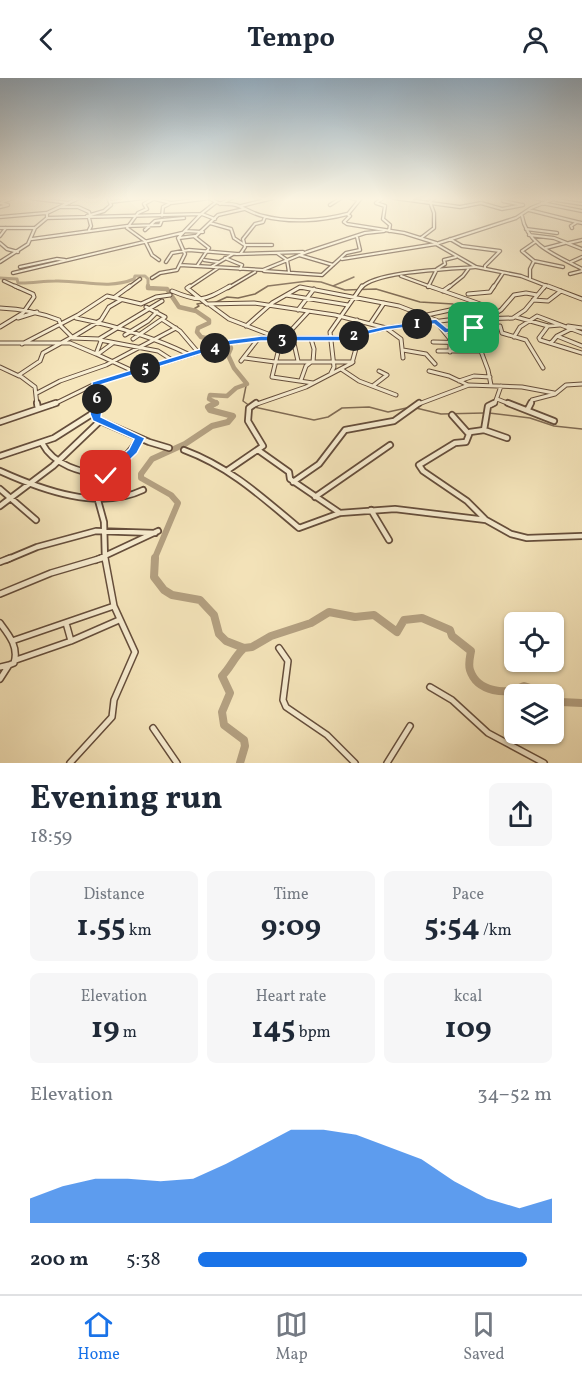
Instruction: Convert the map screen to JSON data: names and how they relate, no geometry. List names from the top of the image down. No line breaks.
{"page":{"header":"Tempo","pins":["1","2","3","4","5","6"],"heading":["Evening run","18:59"],"stats":[["Distance","1.55 km"],["Time","9:09"],["Pace","5:54 /km"],["Elevation","19 m"],["Heart rate","145 bpm"],["kcal","109"]],"chart":["Elevation","34–52 m"],"list":[{"name":"200 m","note":"5:38"}],"tabs":["Home","Map","Saved"]}}
